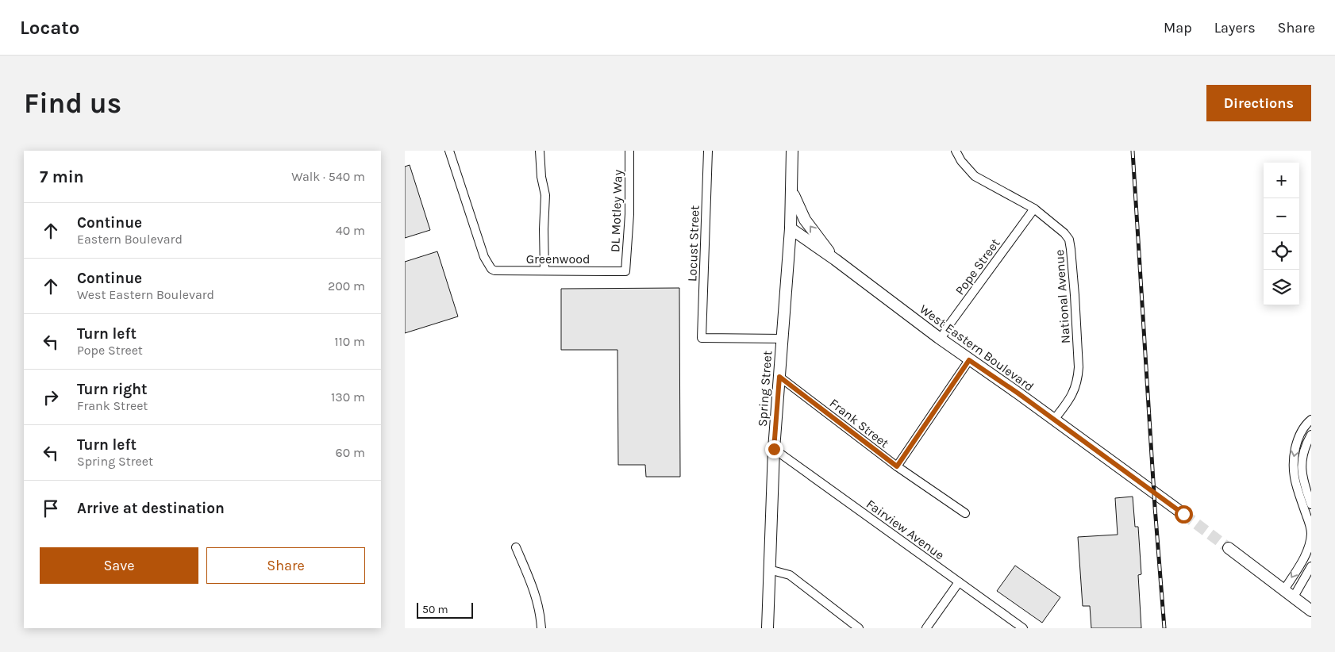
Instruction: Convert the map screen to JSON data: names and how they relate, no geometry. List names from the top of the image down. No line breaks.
{"streets":{"main road":["West Eastern Boulevard","Spring Street"],"street":["DL Motley Way","Locust Street","Greenwood","Pope Street","National Avenue","Frank Street","Fairview Avenue"]},"crossings":[["DL Motley Way","Greenwood"],["Locust Street","Spring Street"],["Pope Street","National Avenue"],["Pope Street","West Eastern Boulevard"],["National Avenue","West Eastern Boulevard"],["West Eastern Boulevard","Spring Street"],["Spring Street","Frank Street"],["Spring Street","Fairview Avenue"]],"scale_bar":"50 m","page":{"header":"Locato","nav":["Map","Layers","Share"],"buttons":["Directions",["Save","Share"]],"title":"Find us","heading":["7 min","Walk · 540 m"],"map_buttons":["+","−"],"list":[["Continue","Eastern Boulevard","40 m"],["Continue","West Eastern Boulevard","200 m"],["Turn left","Pope Street","110 m"],["Turn right","Frank Street","130 m"],["Turn left","Spring Street","60 m"],"Arrive at destination"],"scale":"50 m"}}
